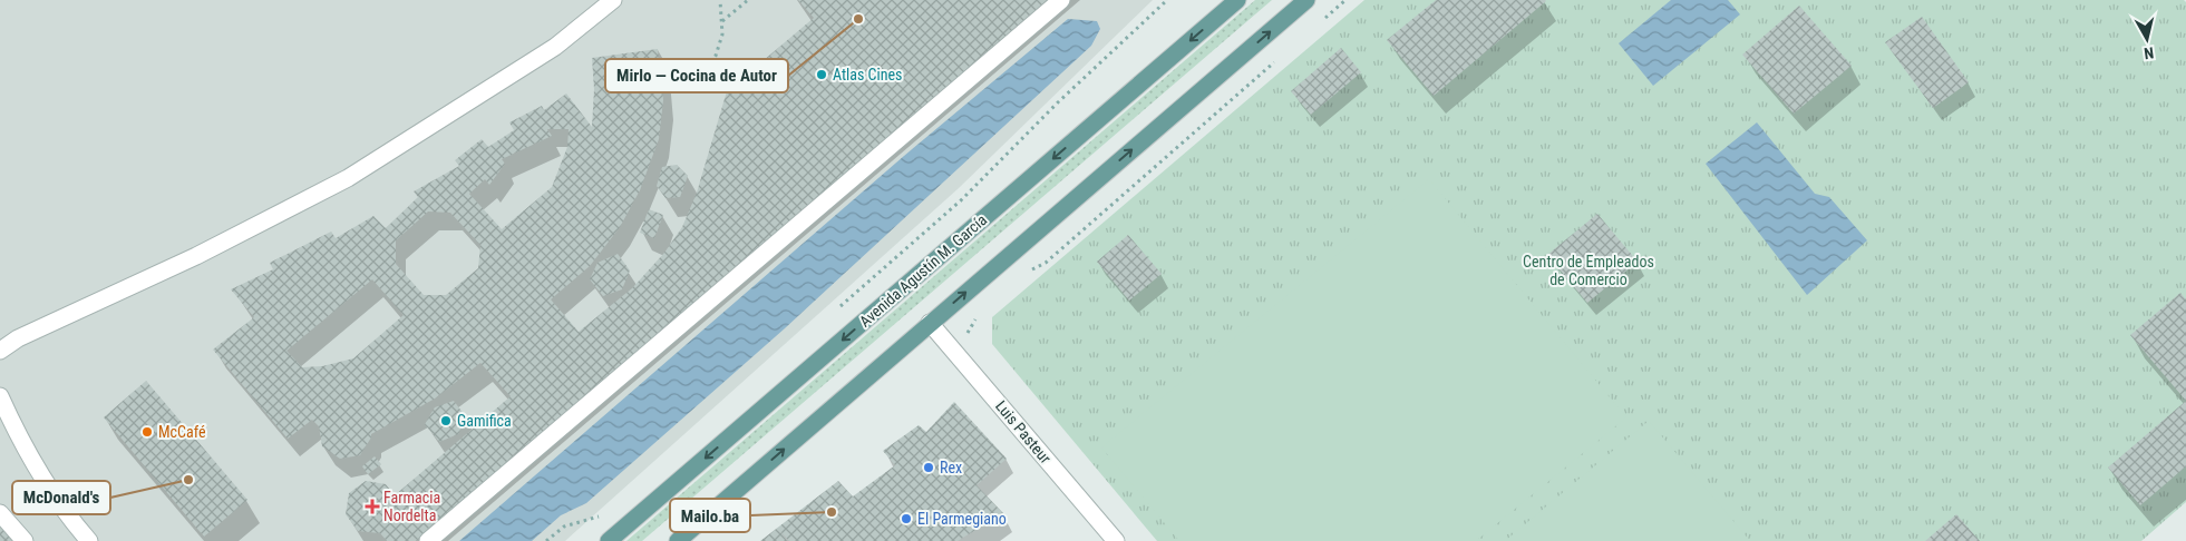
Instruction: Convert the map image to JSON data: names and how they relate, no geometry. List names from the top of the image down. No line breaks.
{"streets":{"main road":["Avenida Agustín M. García"],"street":["Luis Pasteur"]},"parks":["Centro de Empleados de Comercio"],"places":{"other":["Mirlo — Cocina de Autor","Atlas Cines","Gamifica","McCafé","Rex","McDonald's","Mailo.ba","El Parmegiano"],"health":["Farmacia Nordelta"]},"north":"bottom"}
